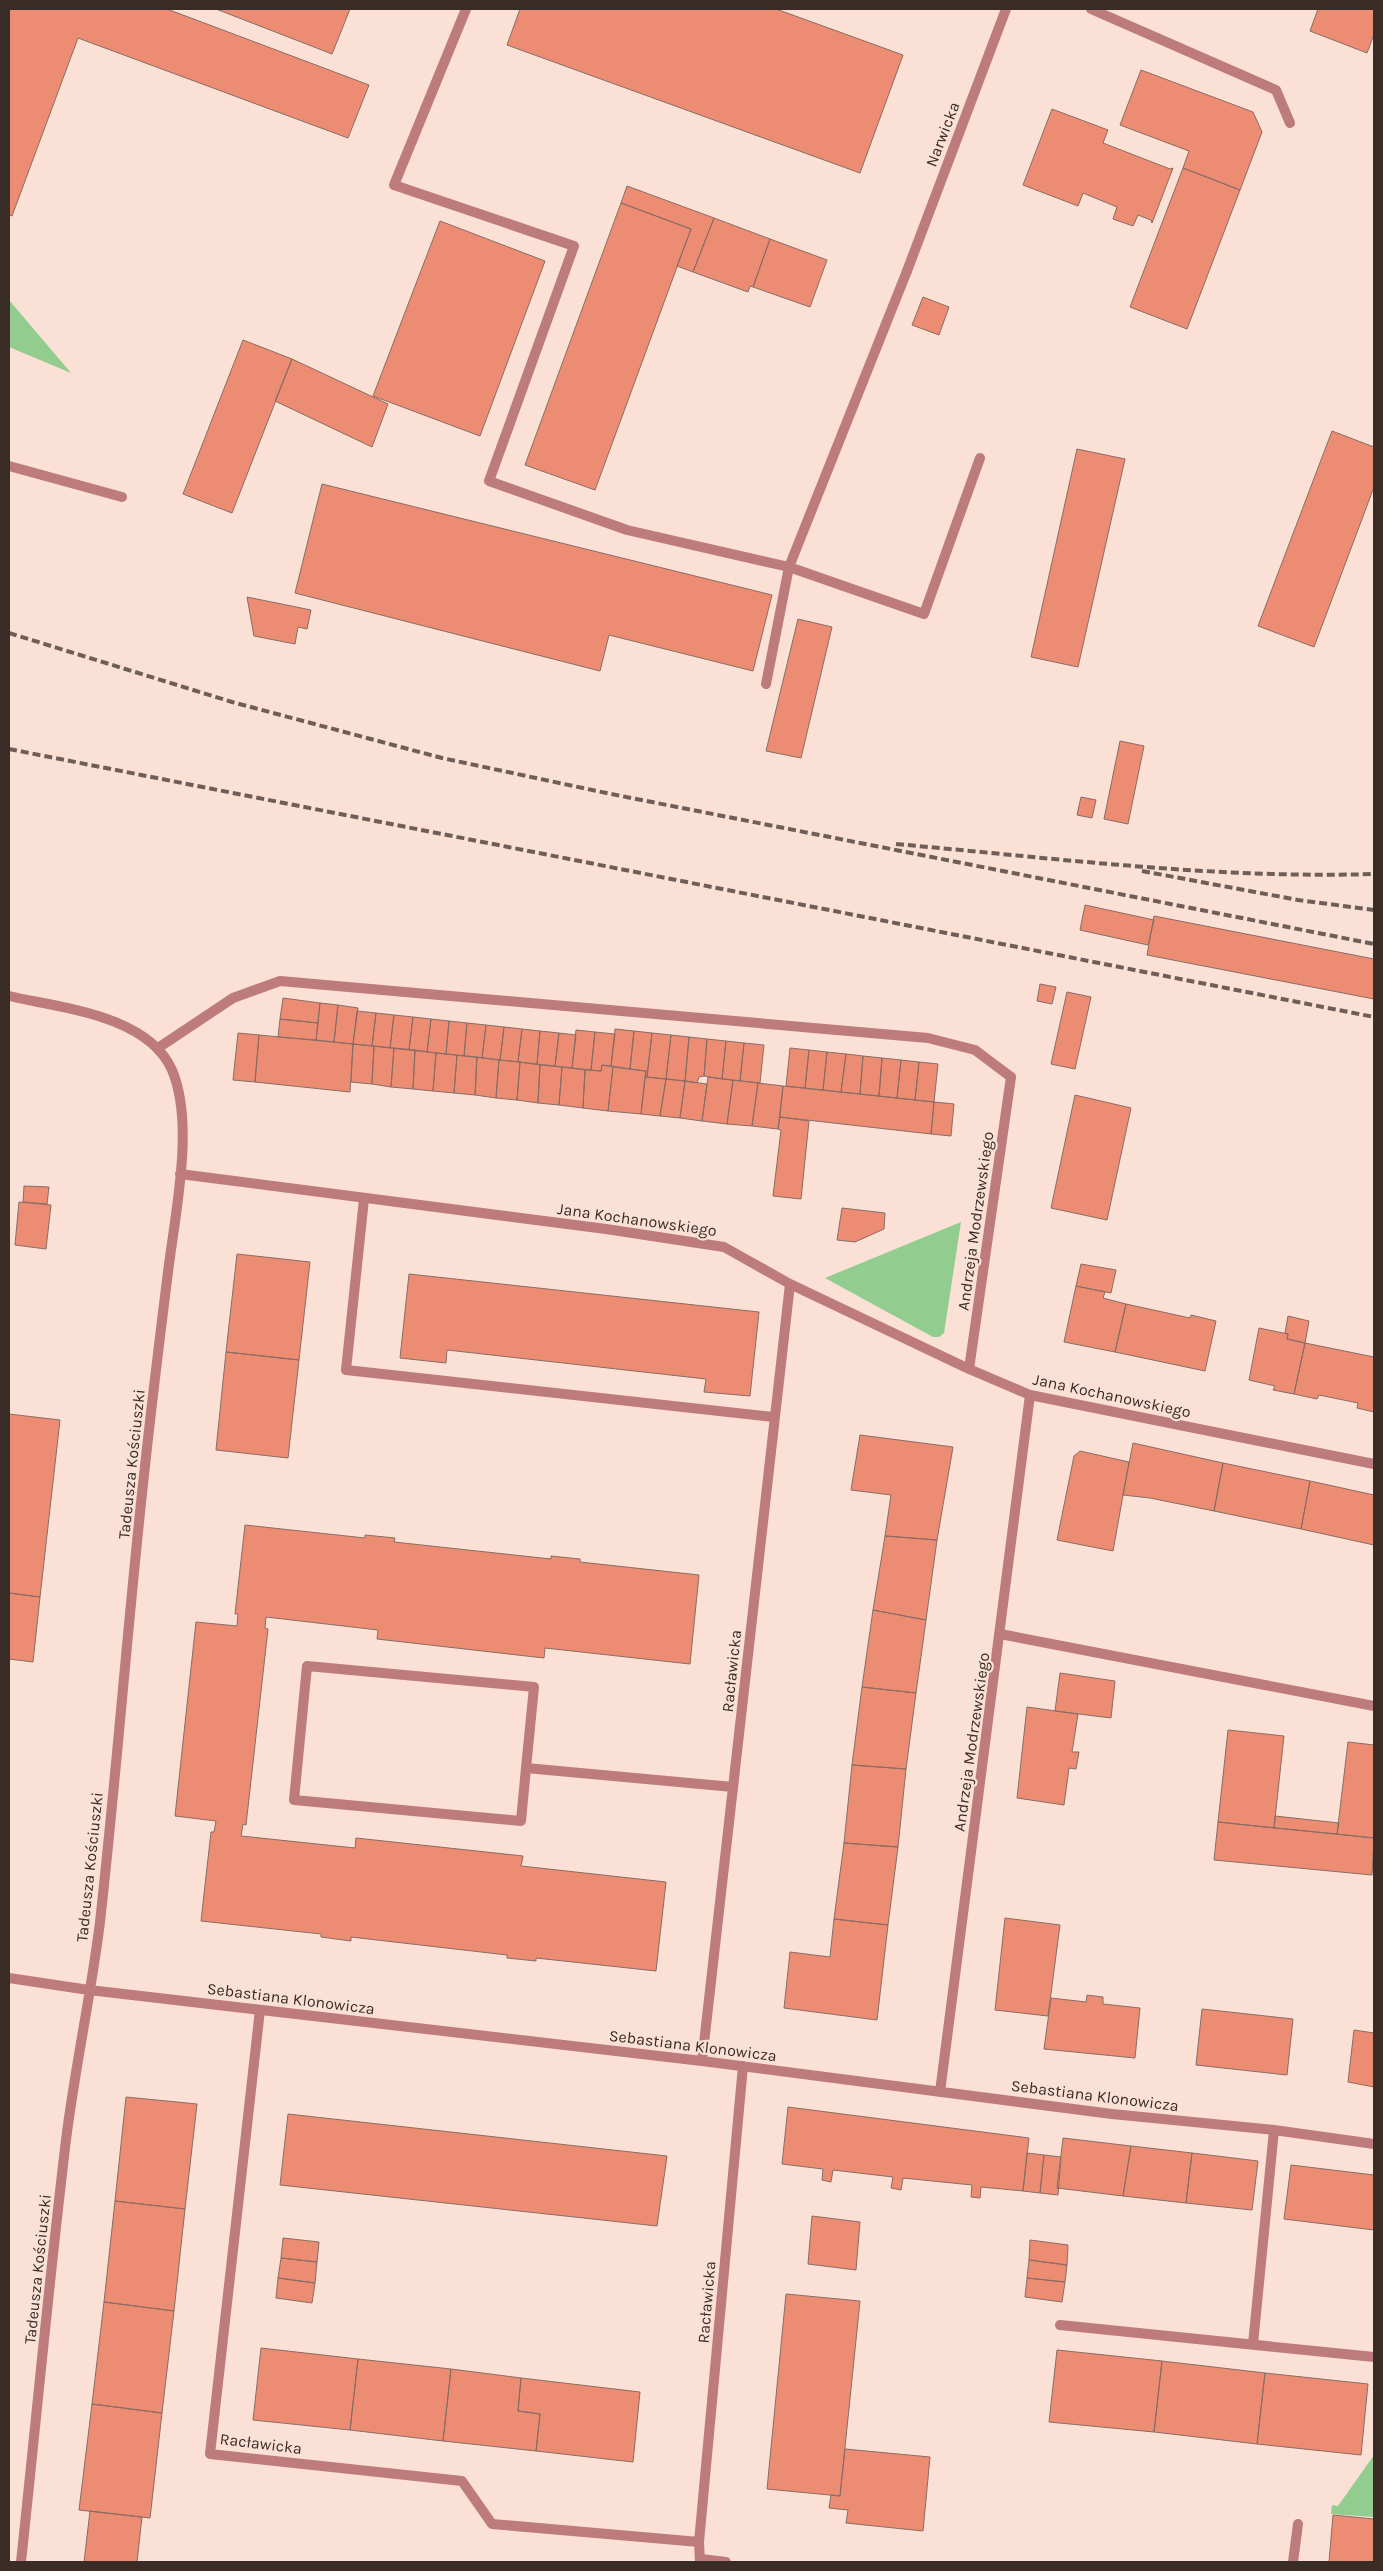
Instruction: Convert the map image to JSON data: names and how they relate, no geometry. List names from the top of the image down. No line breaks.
{"streets":{"street":["Narwicka","Jana Kochanowskiego","Andrzeja Modrzewskiego","Tadeusza Kościuszki","Racławicka","Sebastiana Klonowicza"]},"crossings":[["Jana Kochanowskiego","Andrzeja Modrzewskiego"],["Jana Kochanowskiego","Tadeusza Kościuszki"],["Jana Kochanowskiego","Racławicka"],["Andrzeja Modrzewskiego","Sebastiana Klonowicza"],["Tadeusza Kościuszki","Sebastiana Klonowicza"],["Racławicka","Sebastiana Klonowicza"]]}
